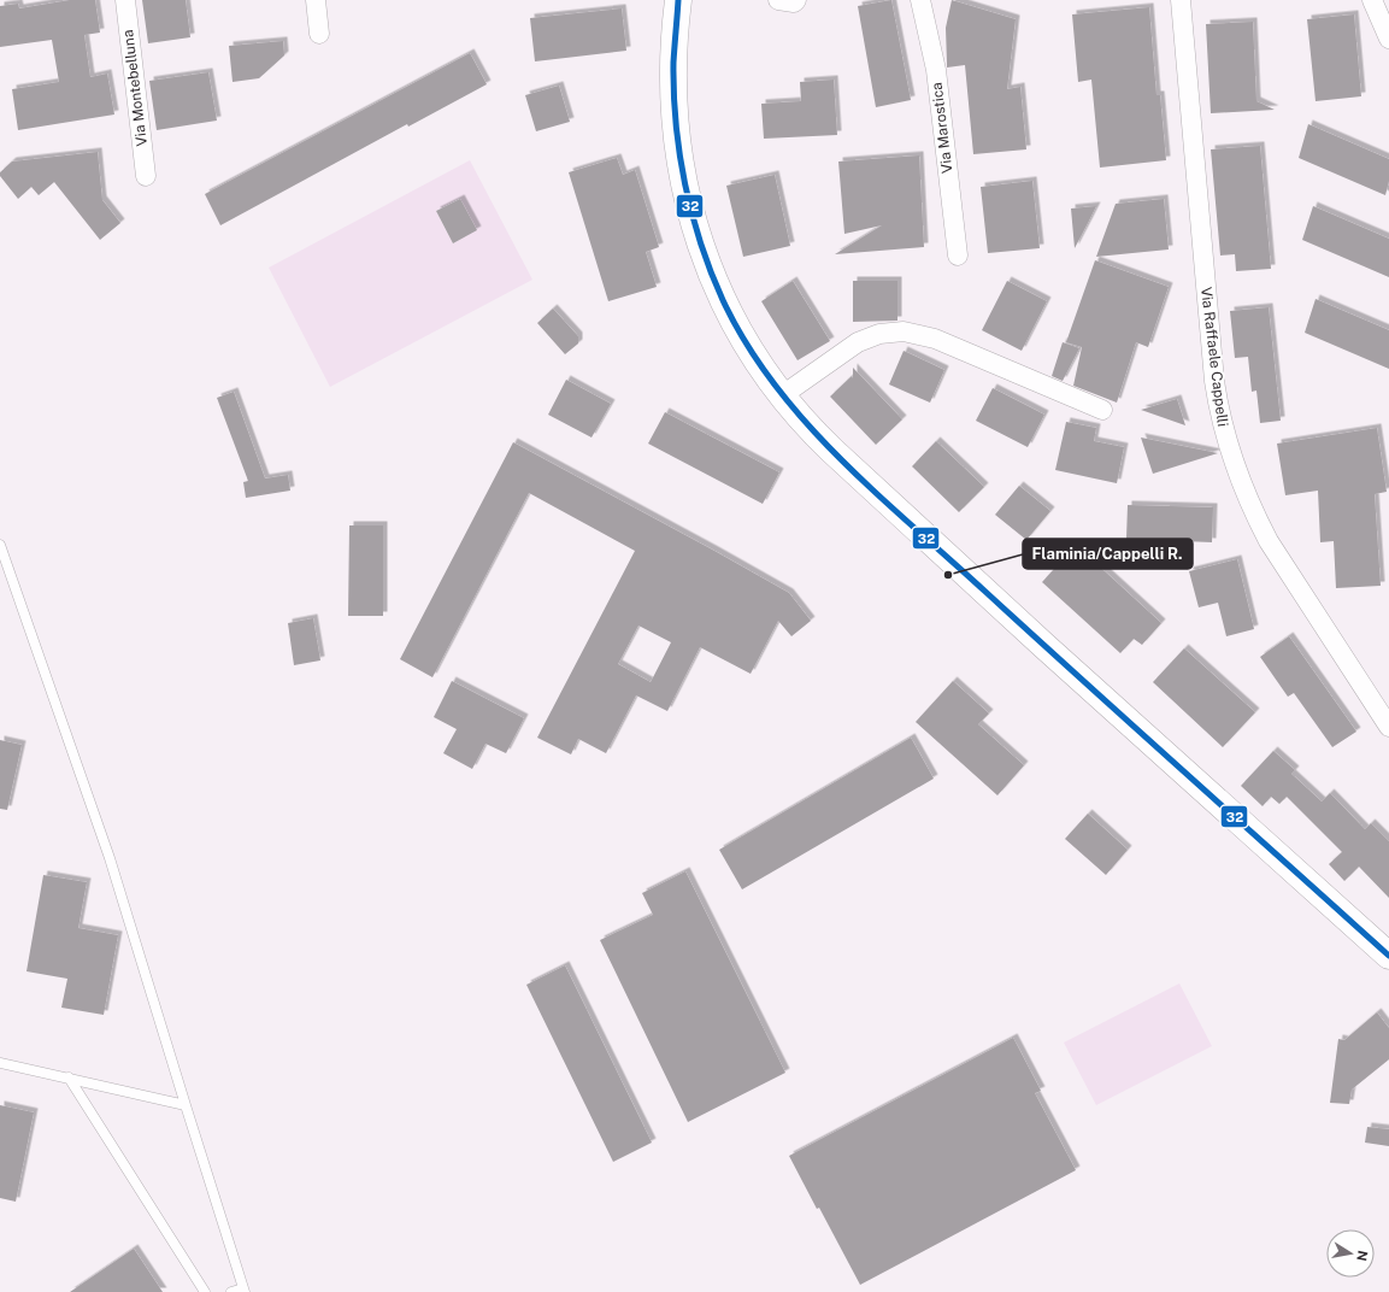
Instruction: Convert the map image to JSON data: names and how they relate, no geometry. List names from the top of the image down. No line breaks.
{"streets":{"street":["Via Montebelluna","Via Marostica","Via Raffaele Cappelli"]},"places":["Flaminia/Cappelli R."],"lines":["transit line 32"],"north":"right"}
